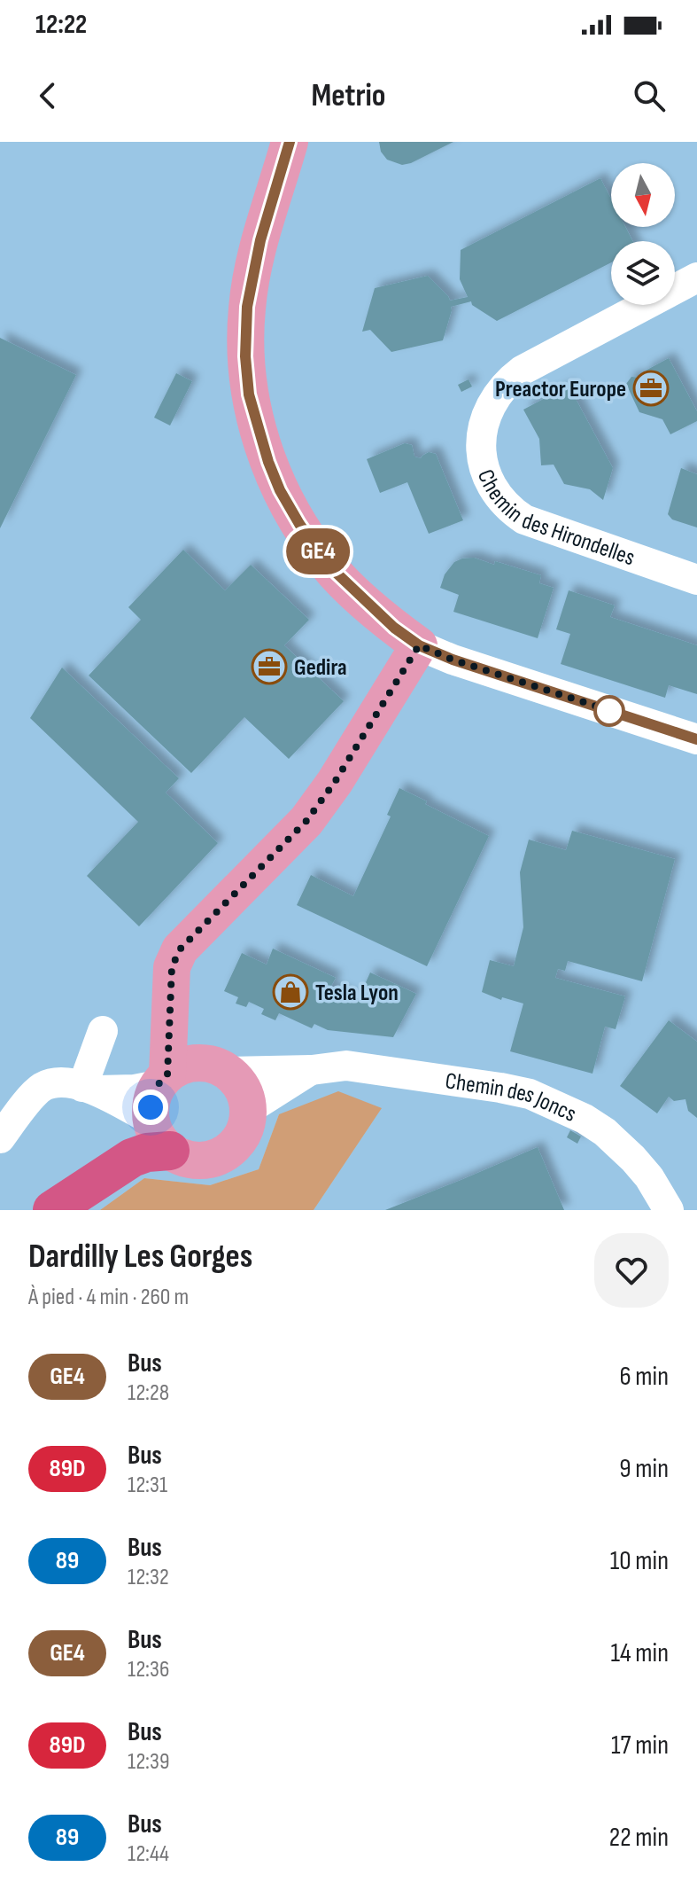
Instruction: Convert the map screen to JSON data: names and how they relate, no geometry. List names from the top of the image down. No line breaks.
{"streets":{"street":["Chemin des Hirondelles","Chemin des Joncs"]},"places":{"office":["Preactor Europe","Gedira"],"shop":["Tesla Lyon"]},"lines":["bus line GE4"],"north":"bottom","page":{"status":"12:22","header":"Metrio","on_map":"GE4","heading":["Dardilly Les Gorges","À pied · 4 min · 260 m"],"list":[{"mark":"GE4","name":"Bus","note":"12:28","value":"6 min"},{"mark":"89D","name":"Bus","note":"12:31","value":"9 min"},{"mark":"89","name":"Bus","note":"12:32","value":"10 min"},{"mark":"GE4","name":"Bus","note":"12:36","value":"14 min"},{"mark":"89D","name":"Bus","note":"12:39","value":"17 min"},{"mark":"89","name":"Bus","note":"12:44","value":"22 min"}]}}
